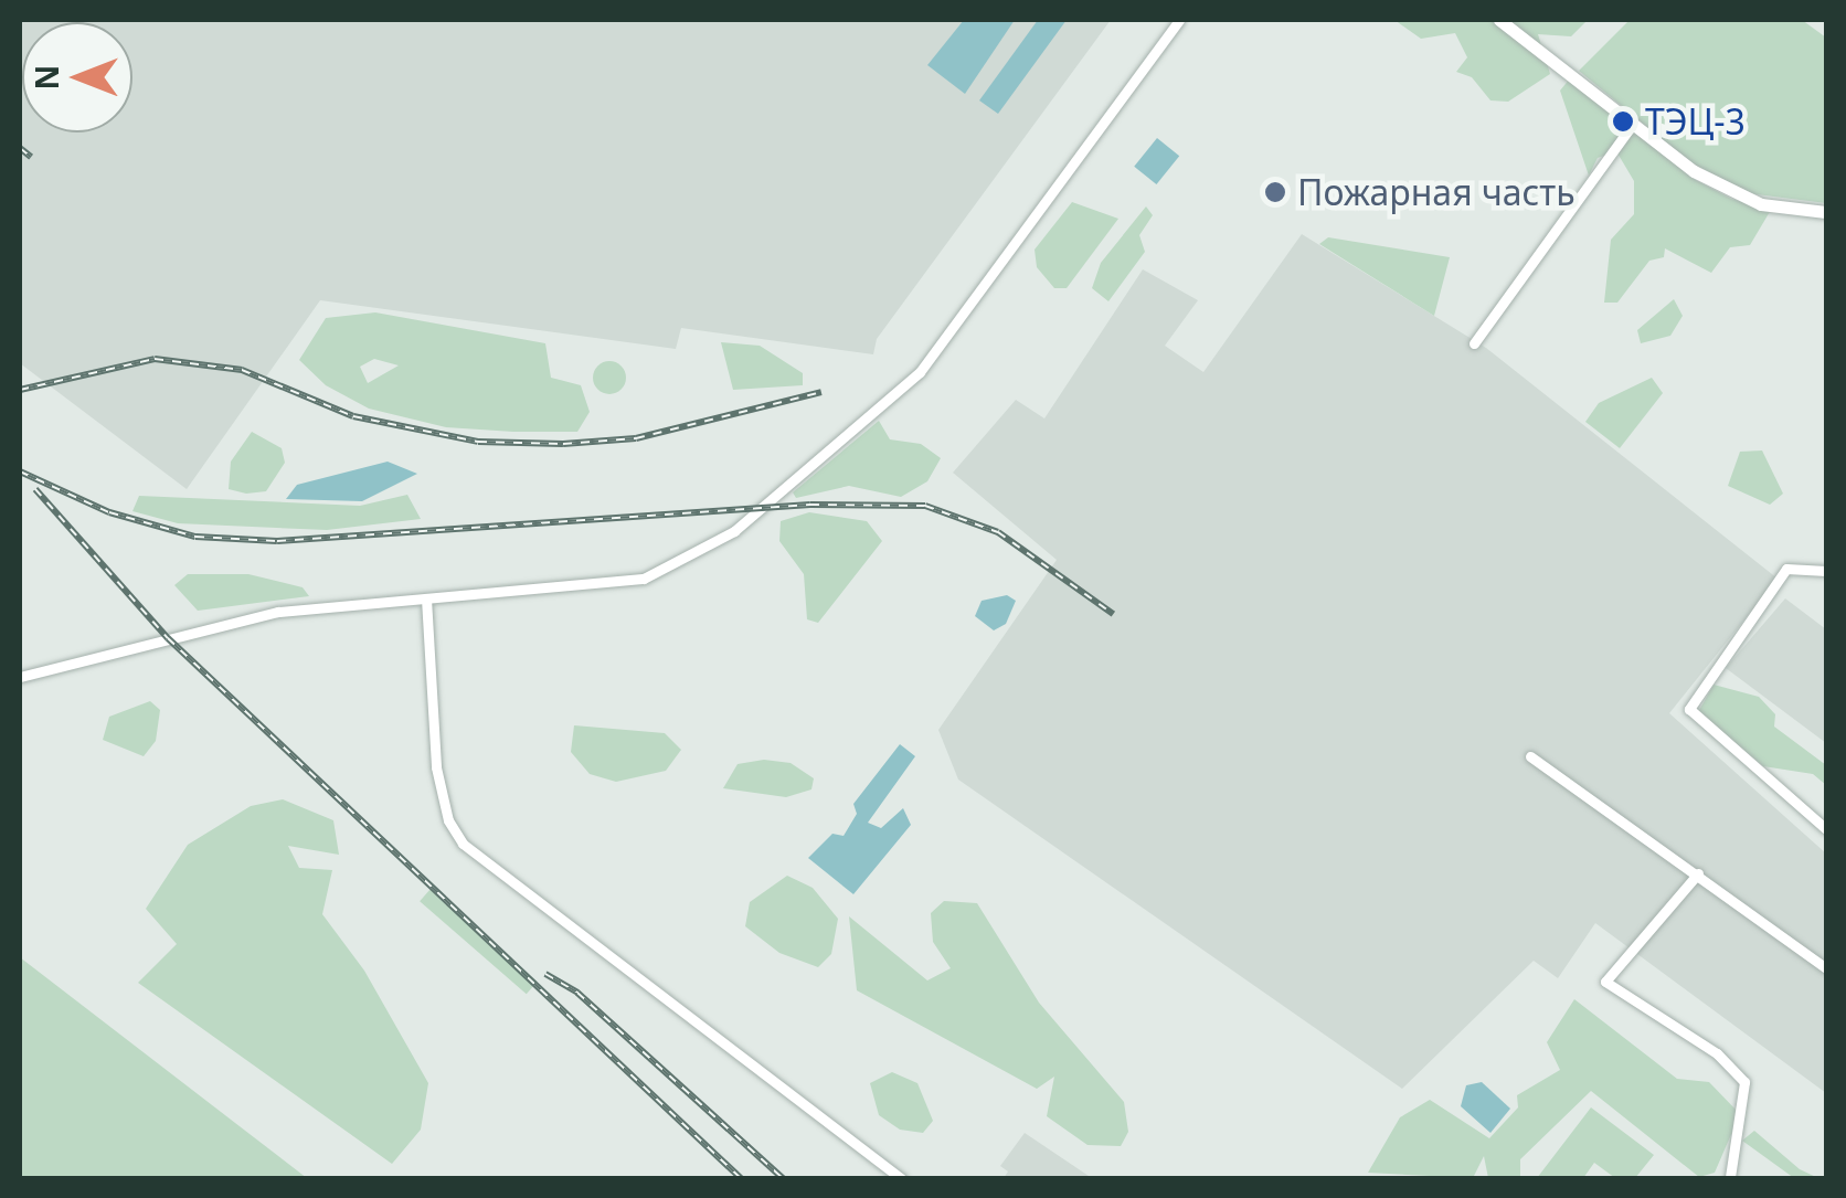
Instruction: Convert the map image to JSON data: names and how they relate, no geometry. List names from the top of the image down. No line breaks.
{"places":["ТЭЦ-3","Пожарная часть"],"north":"left"}
